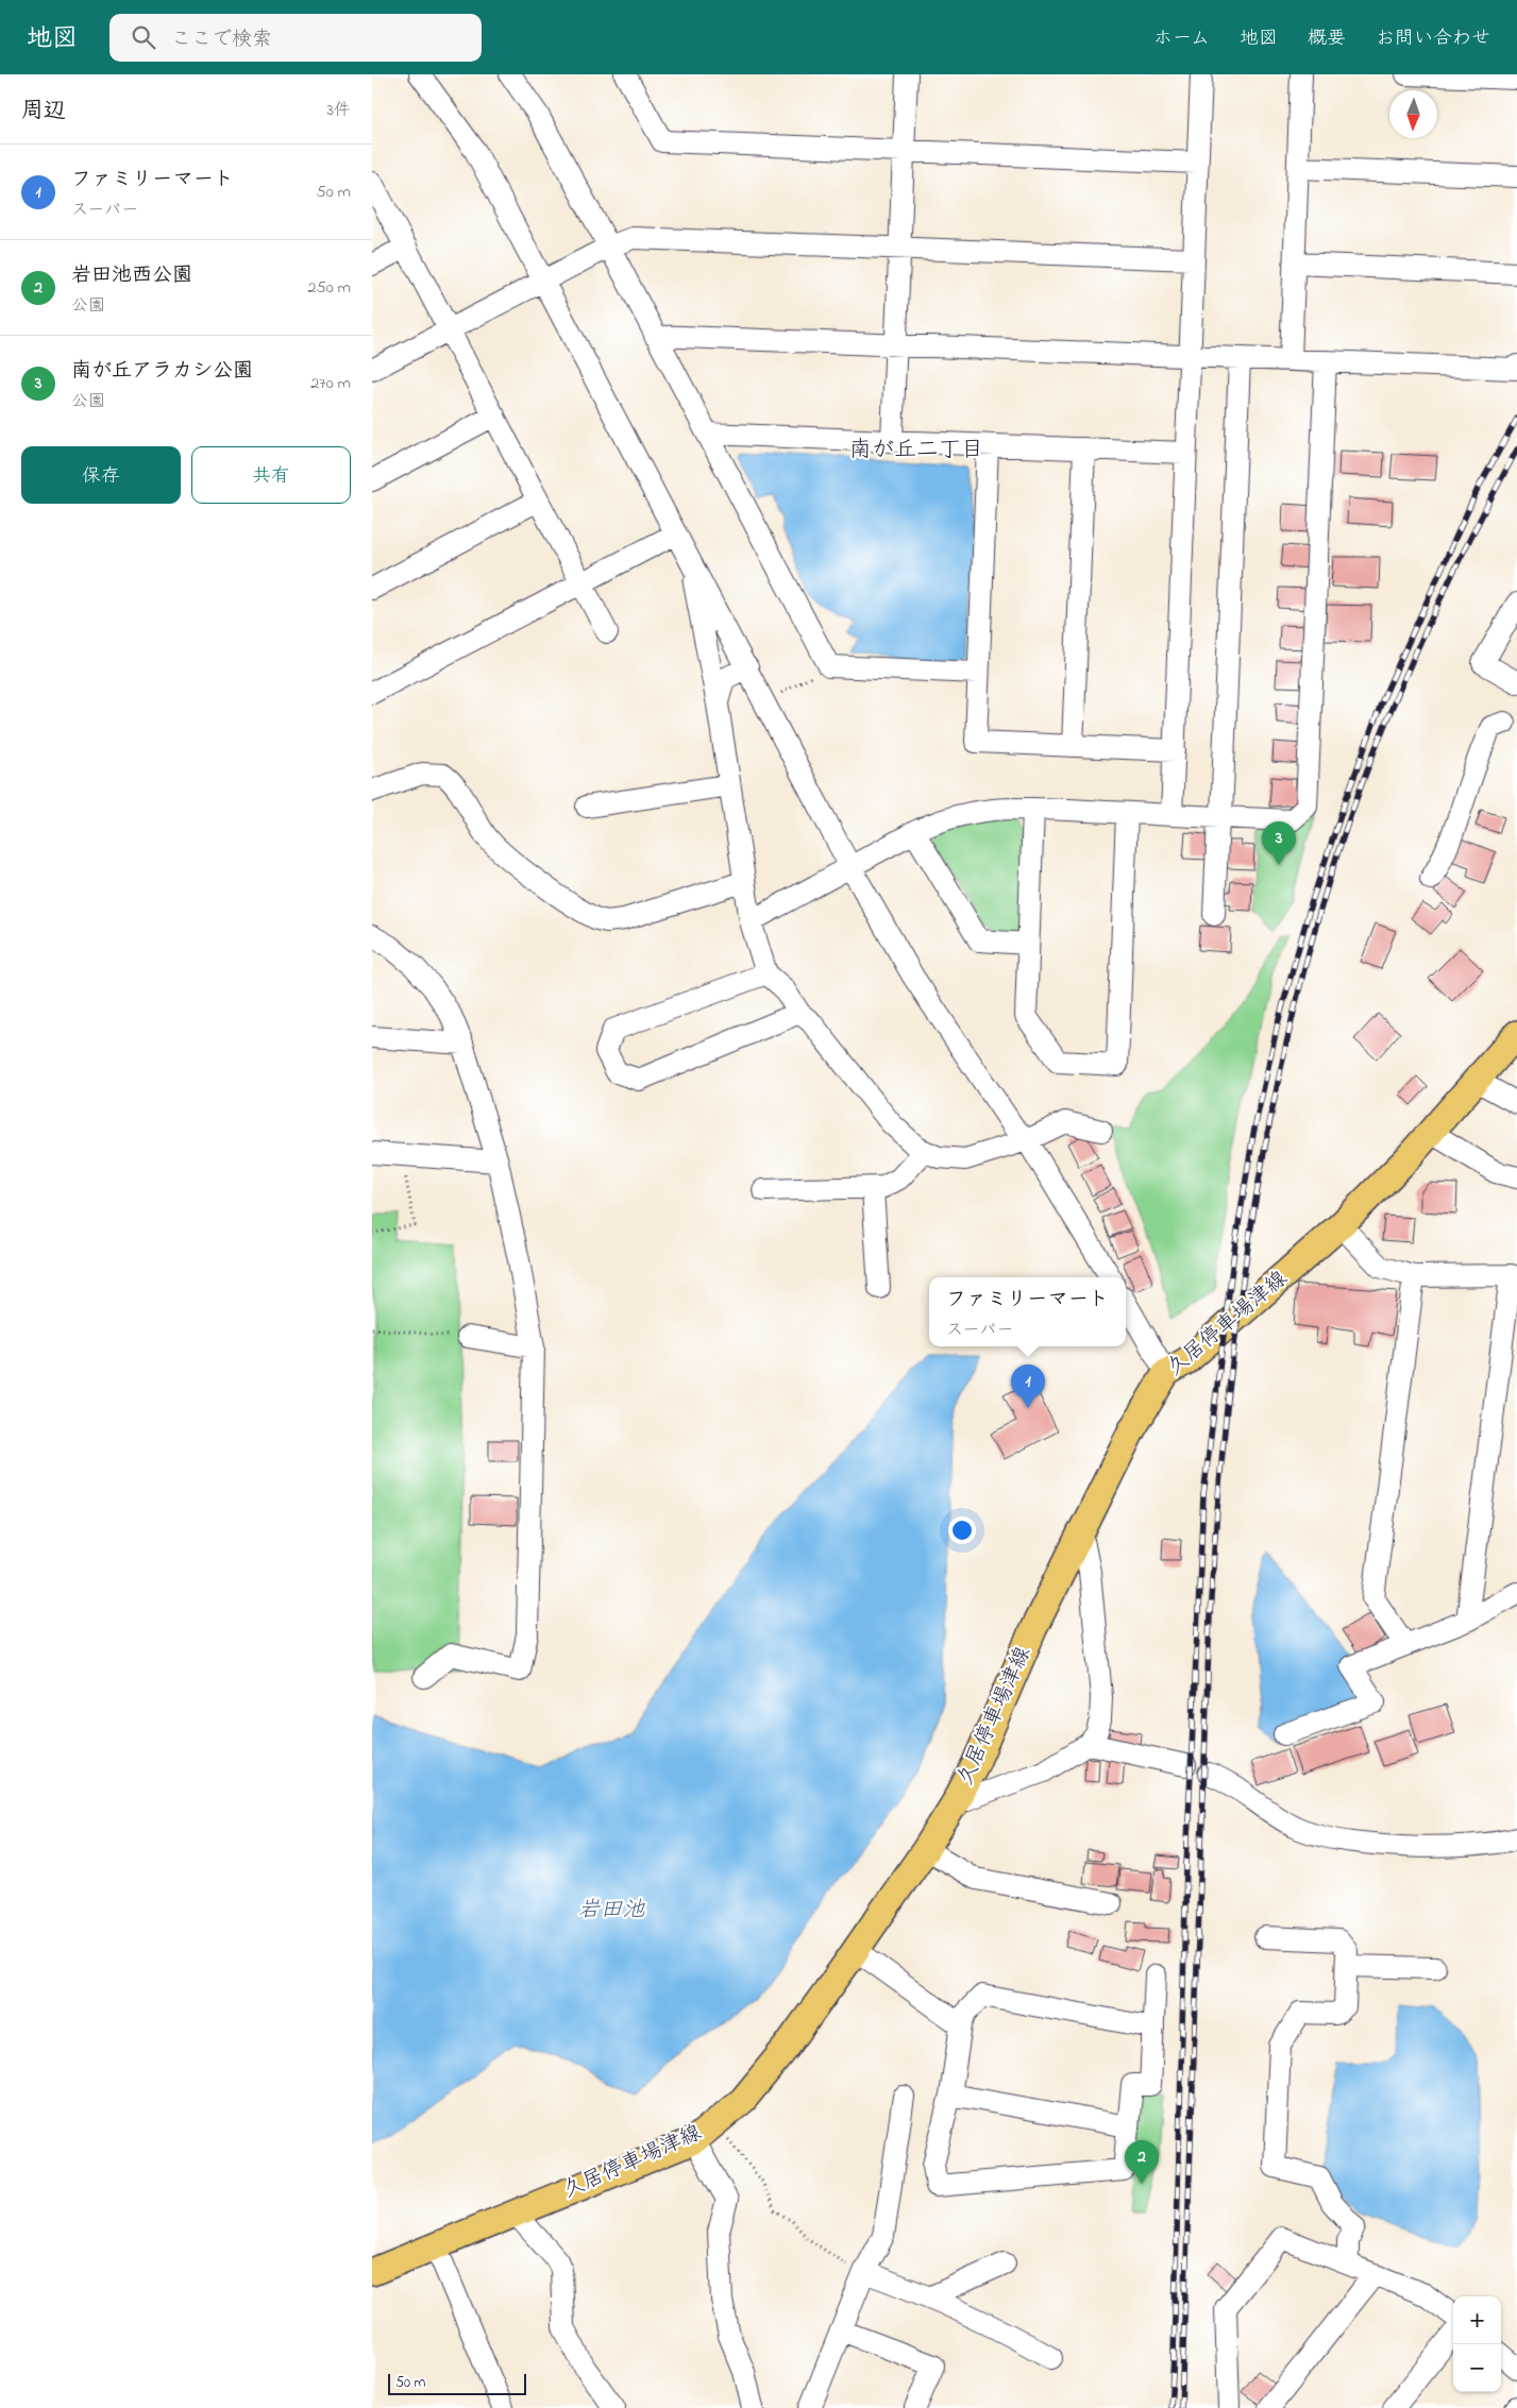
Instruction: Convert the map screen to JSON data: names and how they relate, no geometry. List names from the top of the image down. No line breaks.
{"streets":{"main road":["久居停車場津線"]},"districts":["南が丘二丁目"],"water":["岩田池"],"scale_bar":"50 m","north":"bottom","page":{"header":"地図","search":"ここで検索","nav":["ホーム","地図","概要","お問い合わせ"],"heading":["周辺","3件"],"list":[{"mark":"1","name":"ファミリーマート","note":"スーパー","value":"50 m"},{"mark":"2","name":"岩田池西公園","note":"公園","value":"250 m"},{"mark":"3","name":"南が丘アラカシ公園","note":"公園","value":"270 m"}],"buttons":["保存","共有"],"pins":["3","1","2"],"popup":["ファミリーマート","スーパー"],"map_buttons":["+","−"],"scale":"50 m"}}
